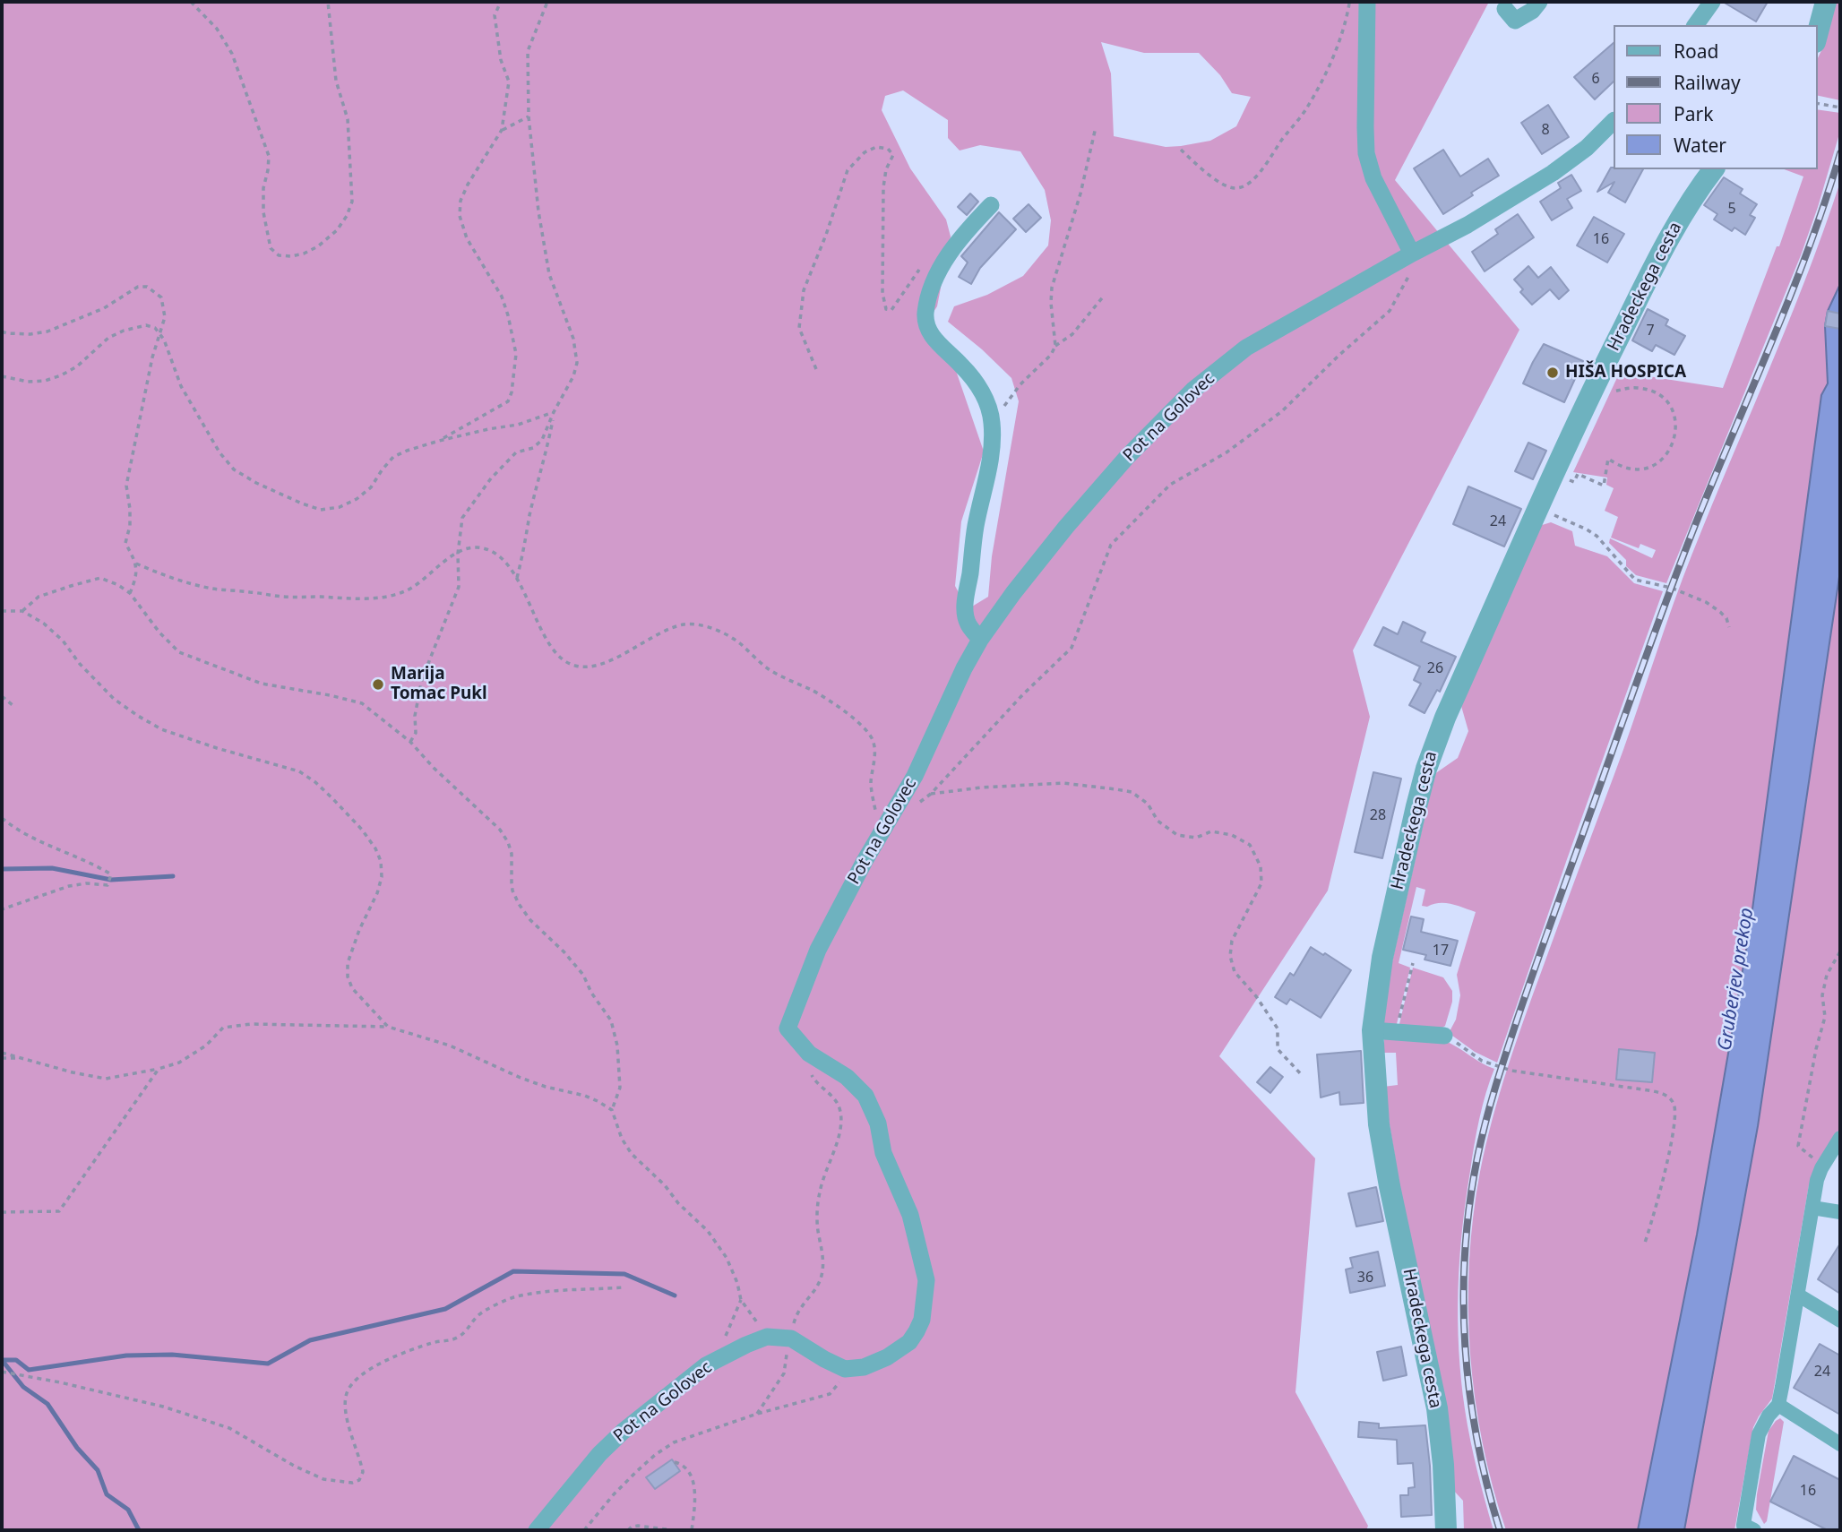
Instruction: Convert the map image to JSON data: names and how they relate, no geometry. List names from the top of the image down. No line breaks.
{"streets":{"street":["Hradeckega cesta","Pot na Golovec"]},"water":["Gruberjev prekop"],"places":["HIŠA HOSPICA","Marija Tomac Pukl"],"house_numbers":["6","8","5","16","7","24","26","28","17","36","24","16"],"legend":["Road","Railway","Park","Water"]}
